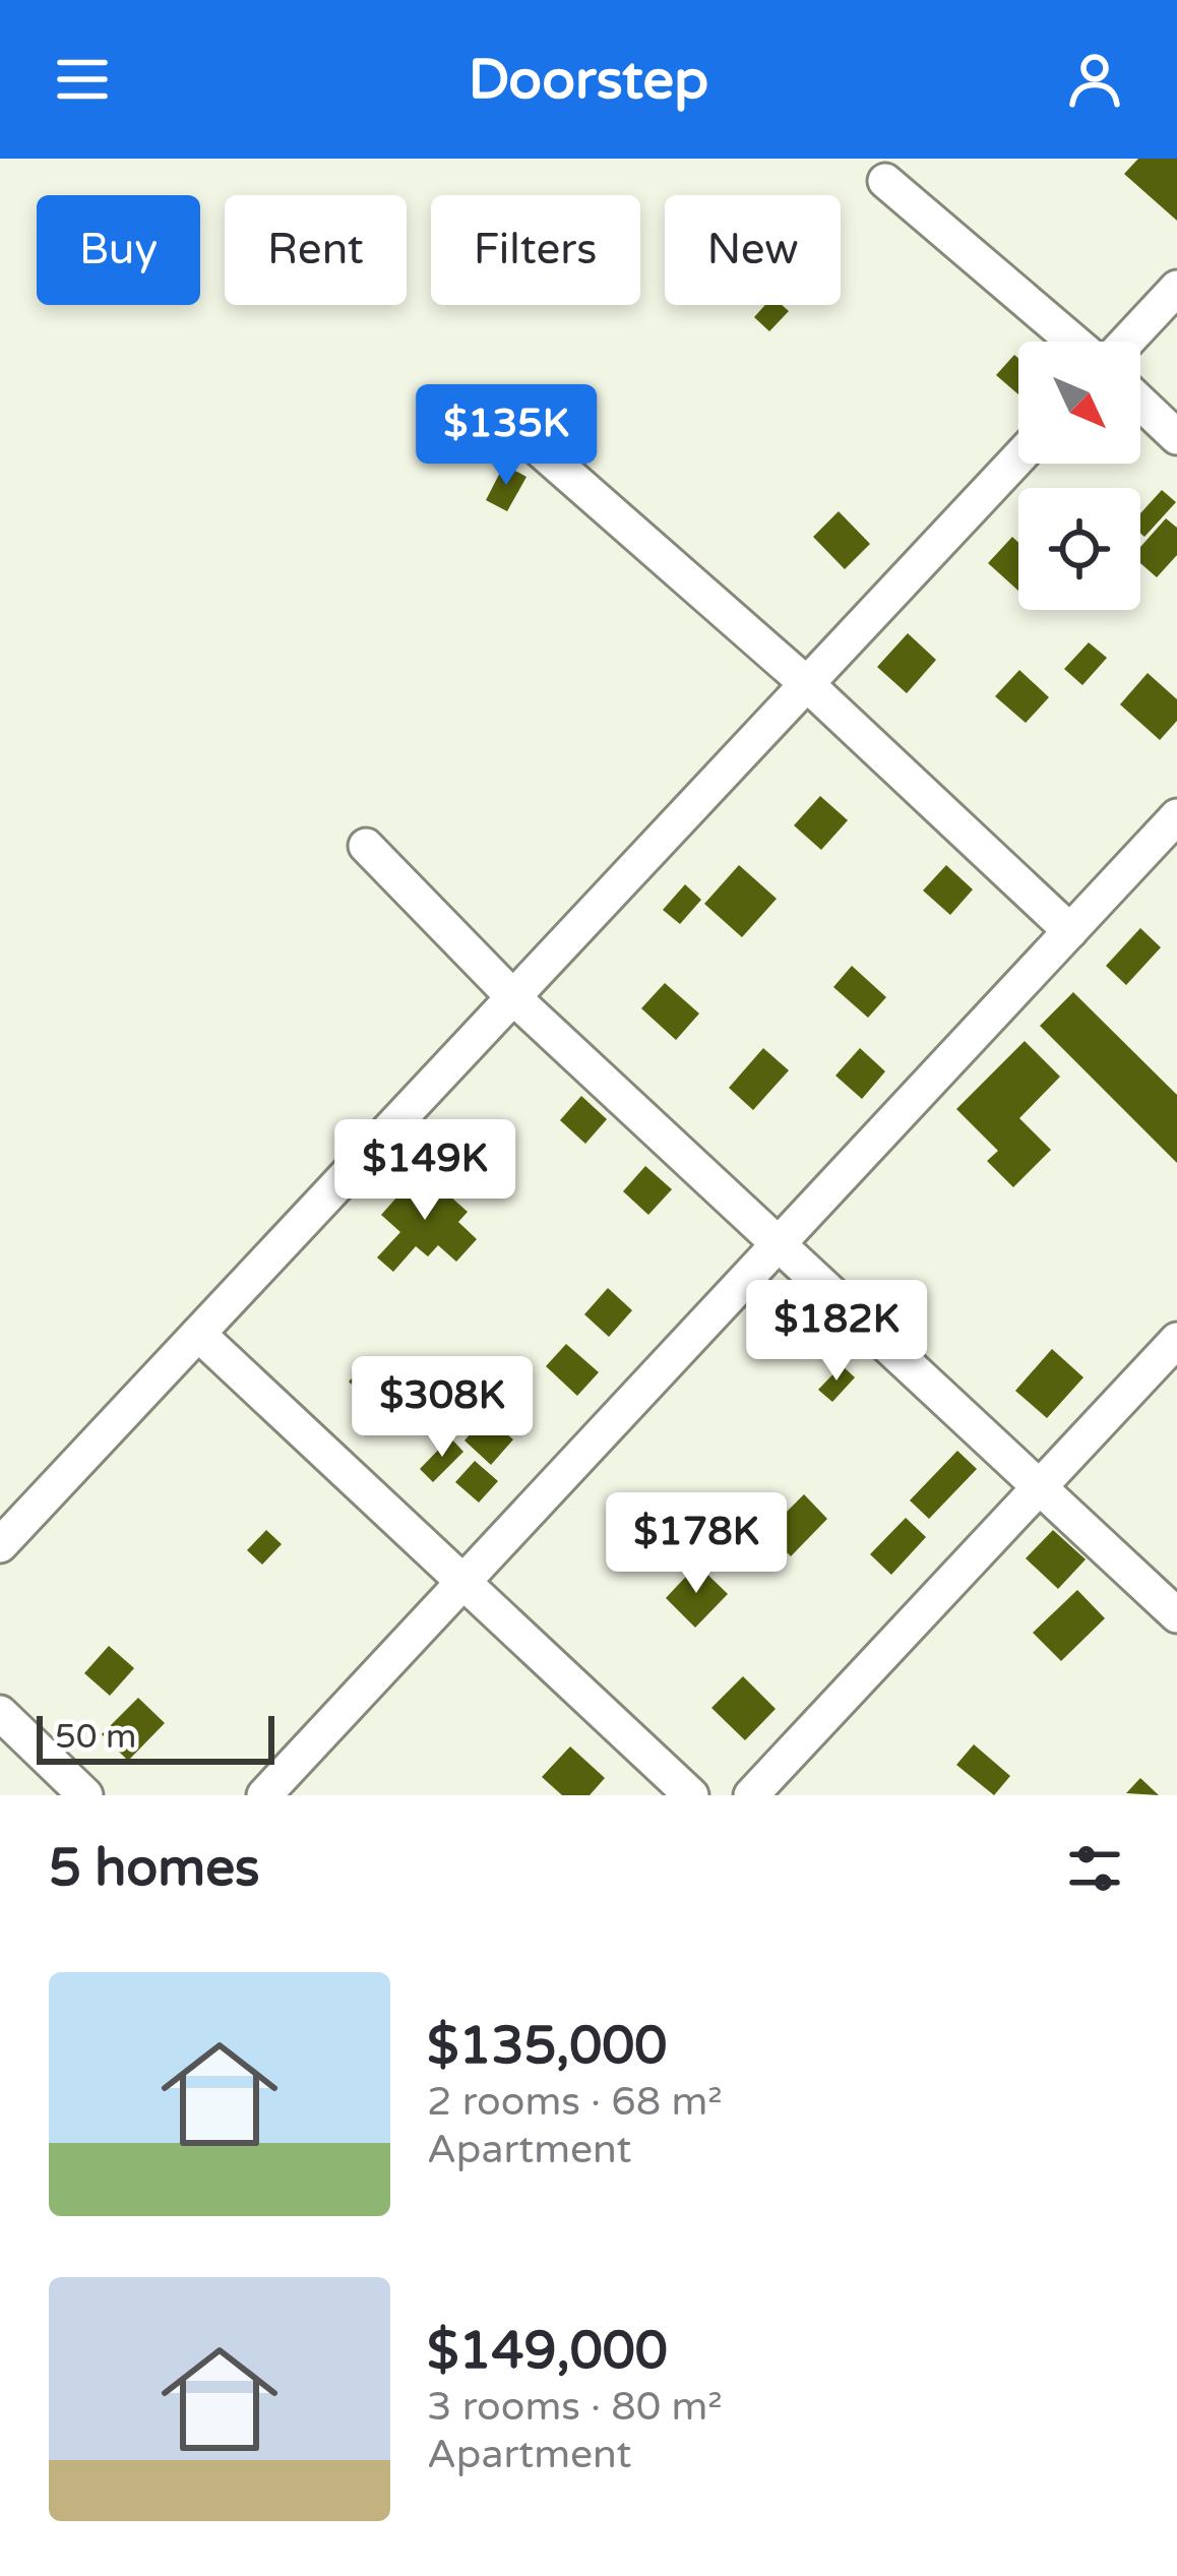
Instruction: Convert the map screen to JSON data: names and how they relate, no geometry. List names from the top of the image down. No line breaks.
{"scale_bar":"50 m","north":"bottom right","page":{"header":"Doorstep","chip":["Buy","Rent","Filters","New"],"price":["$135K","$149K","$182K","$308K","$178K"],"scale":"50 m","heading":"5 homes","list":[{"name":"$135,000","note":"2 rooms · 68 m² · Apartment"},{"name":"$149,000","note":"3 rooms · 80 m² · Apartment"}]}}
